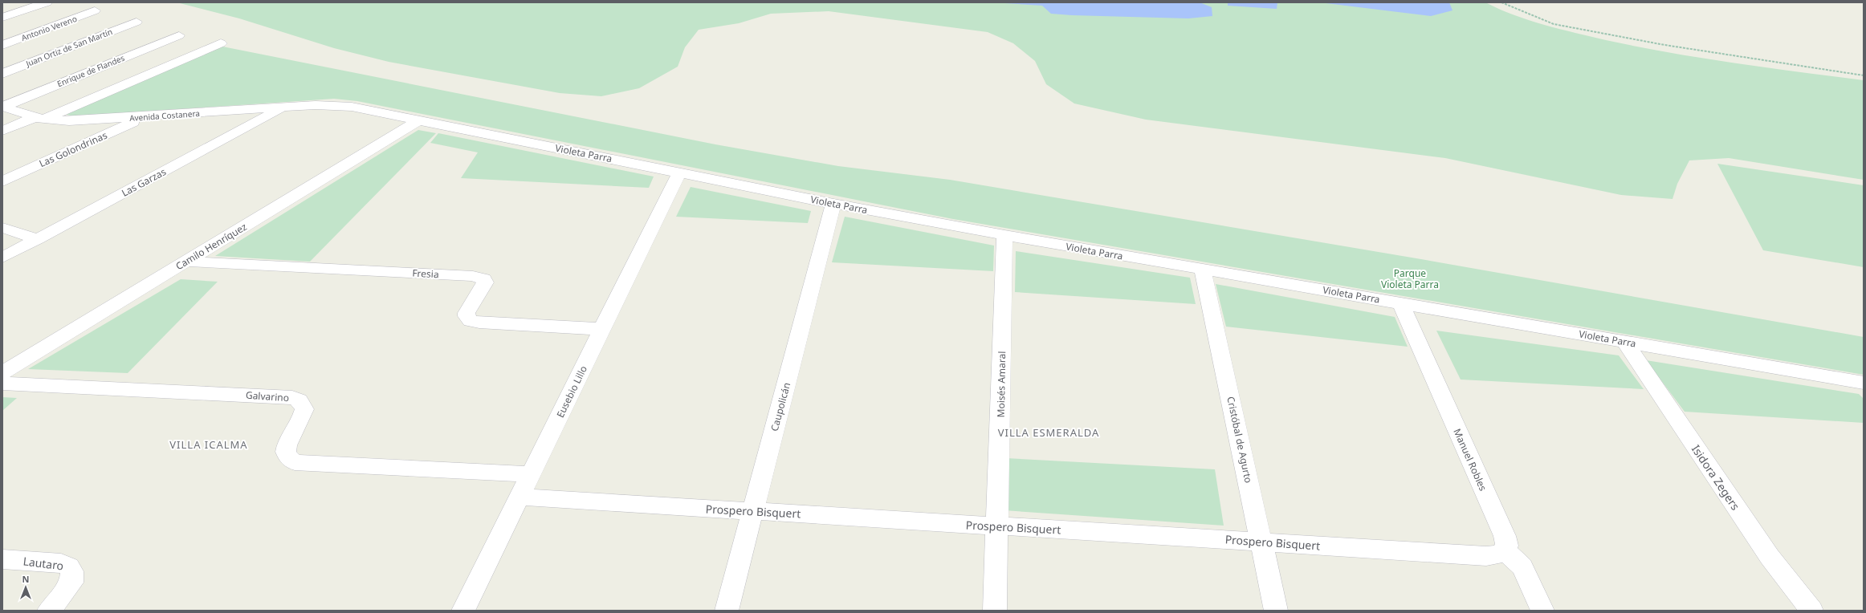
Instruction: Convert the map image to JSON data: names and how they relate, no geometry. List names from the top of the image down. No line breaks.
{"streets":{"street":["Antonio Vereno","Juan Ortiz de San Martín","Enrique de Flandes","Avenida Costanera","Las Golondrinas","Violeta Parra","Las Garzas","Camilo Henríquez","Fresia","Moisés Amaral","Eusebio Lillo","Galvarino","Caupolicán","Cristóbal de Agurto","Manuel Robles","Isidora Zegers","Prospero Bisquert","Lautaro"]},"crossings":[["Enrique de Flandes","Avenida Costanera"],["Avenida Costanera","Las Golondrinas"],["Avenida Costanera","Violeta Parra"],["Avenida Costanera","Las Garzas"],["Violeta Parra","Camilo Henríquez"],["Violeta Parra","Moisés Amaral"],["Violeta Parra","Eusebio Lillo"],["Violeta Parra","Caupolicán"],["Violeta Parra","Cristóbal de Agurto"],["Violeta Parra","Manuel Robles"],["Violeta Parra","Isidora Zegers"],["Camilo Henríquez","Fresia"],["Fresia","Eusebio Lillo"],["Moisés Amaral","Prospero Bisquert"],["Eusebio Lillo","Galvarino"],["Eusebio Lillo","Prospero Bisquert"],["Caupolicán","Prospero Bisquert"],["Cristóbal de Agurto","Prospero Bisquert"],["Manuel Robles","Prospero Bisquert"]],"districts":["VILLA ESMERALDA","VILLA ICALMA"],"parks":["Parque Violeta Parra"],"north":"top"}
